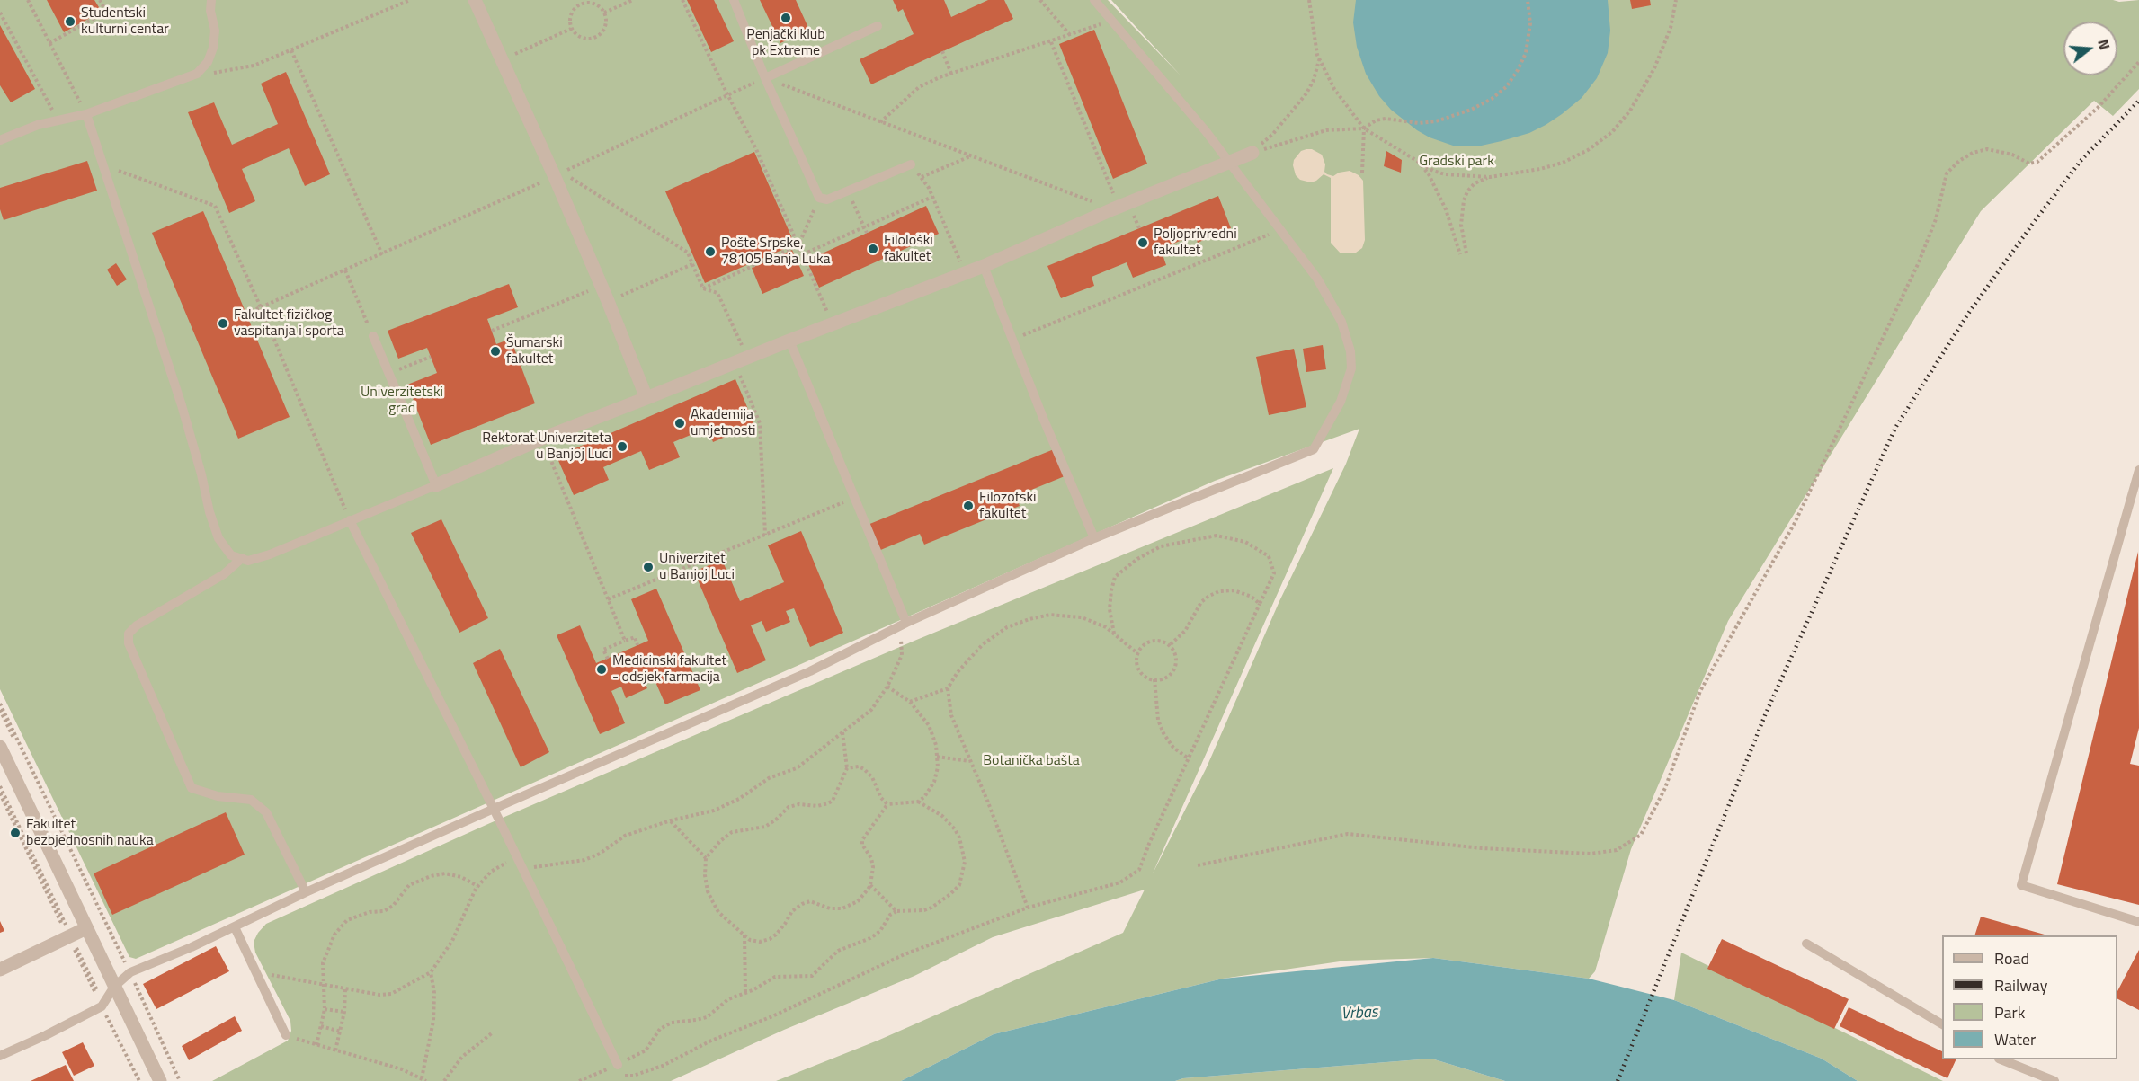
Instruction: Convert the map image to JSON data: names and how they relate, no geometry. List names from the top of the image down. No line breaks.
{"water":["Vrbas"],"parks":["Gradski park","Univerzitetski grad","Botanička bašta"],"places":["Penjački klub pk Extreme","Studentski kulturni centar","Poljoprivredni fakultet","Filološki fakultet","Pošte Srpske, 78105 Banja Luka","Fakultet fizičkog vaspitanja i sporta","Šumarski fakultet","Akademija umjetnosti","Rektorat Univerziteta u Banjoj Luci","Filozofski fakultet","Univerzitet u Banjoj Luci","Medicinski fakultet - odsjek farmacija","Fakultet bezbjednosnih nauka"],"legend":["Road","Railway","Park","Water"],"north":"right"}
